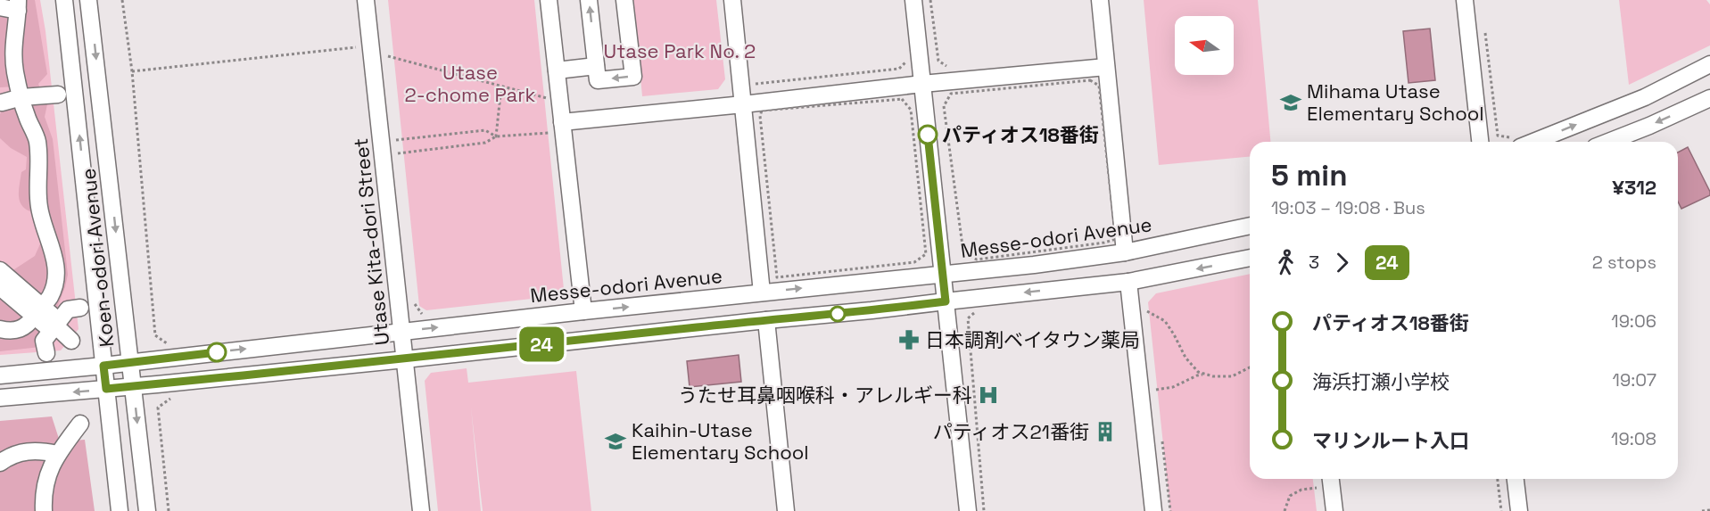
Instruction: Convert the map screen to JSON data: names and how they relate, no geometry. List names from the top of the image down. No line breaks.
{"streets":{"street":["Messe-odori Avenue","Utase Kita-dori Street","Koen-odori Avenue"]},"crossings":[["Messe-odori Avenue","Utase Kita-dori Street"],["Messe-odori Avenue","Koen-odori Avenue"]],"parks":["Utase Park No. 2","Utase 2-chome Park"],"places":{"school or university":["Mihama Utase Elementary School","Kaihin-Utase Elementary School"],"other":["パティオス18番街"],"pharmacy":["日本調剤ベイタウン薬局"],"hospital":["うたせ耳鼻咽喉科・アレルギー科"],"building":["パティオス21番街"]},"lines":["bus line 24"],"north":"left","page":{"on_map":"24","heading":["5 min","19:03 – 19:08 · Bus","¥312"],"legs":["3","24","2 stops"],"list":[{"name":"パティオス18番街","value":"19:06"},{"name":"海浜打瀬小学校","value":"19:07"},{"name":"マリンルート入口","value":"19:08"}]}}
